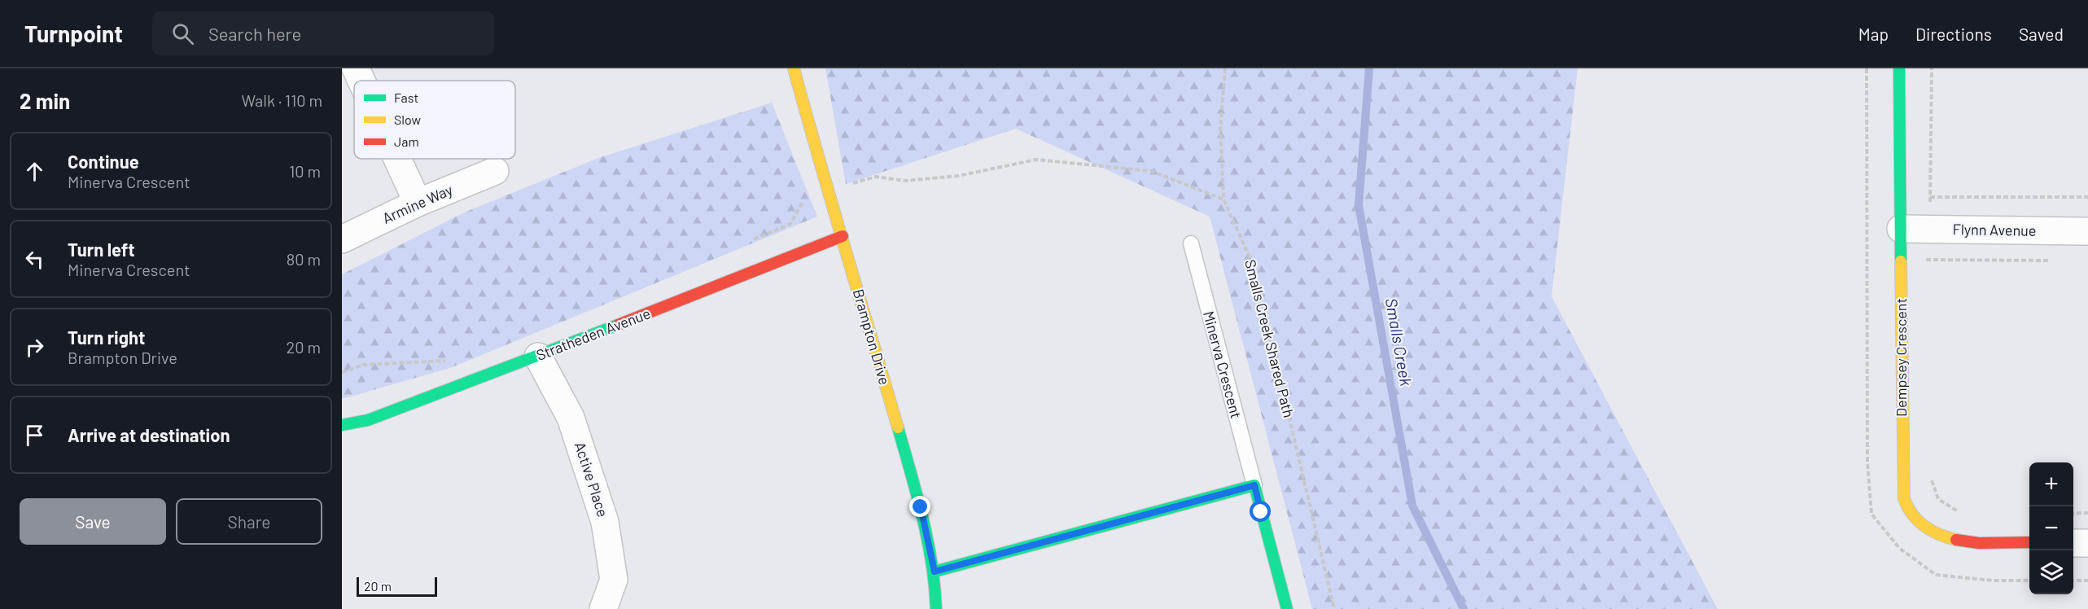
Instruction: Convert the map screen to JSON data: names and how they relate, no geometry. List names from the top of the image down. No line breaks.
{"streets":{"street":["Armine Way","Flynn Avenue","Stratheden Avenue","Brampton Drive","Dempsey Crescent","Minerva Crescent","Active Place"],"path":["Smalls Creek Shared Path"]},"crossings":[["Flynn Avenue","Dempsey Crescent"],["Stratheden Avenue","Brampton Drive"],["Stratheden Avenue","Active Place"]],"water":["Smalls Creek"],"legend":["Fast","Slow","Jam"],"scale_bar":"20 m","page":{"header":"Turnpoint","search":"Search here","nav":["Map","Directions","Saved"],"heading":["2 min","Walk · 110 m"],"list":[["Continue","Minerva Crescent","10 m"],["Turn left","Minerva Crescent","80 m"],["Turn right","Brampton Drive","20 m"],"Arrive at destination"],"map_buttons":["+","−"],"buttons":["Save","Share"],"scale":"20 m"}}
